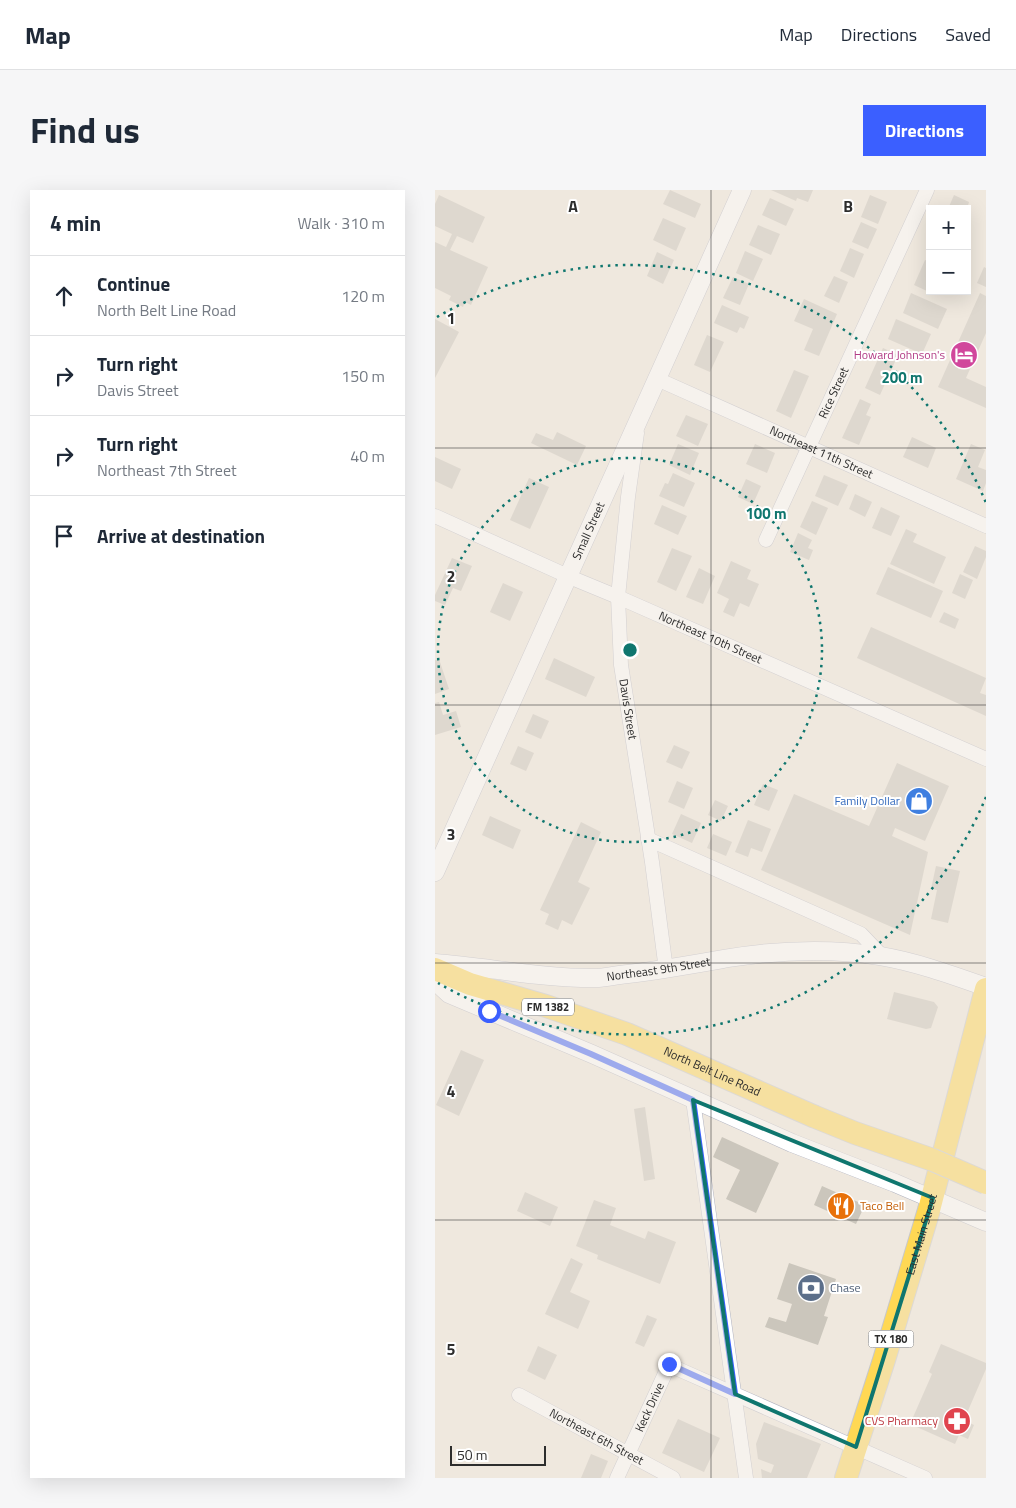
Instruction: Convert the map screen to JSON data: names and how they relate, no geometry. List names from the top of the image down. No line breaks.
{"streets":{"main road":["FM 1382","North Belt Line Road","East Main Street","TX 180"],"street":["Rice Street","Northeast 11th Street","Small Street","Northeast 10th Street","Davis Street","Northeast 9th Street","Keck Drive","Northeast 6th Street"]},"crossings":[["Rice Street","Northeast 11th Street"],["Northeast 11th Street","Small Street"],["Small Street","Northeast 10th Street"],["Small Street","Davis Street"],["Northeast 10th Street","Davis Street"],["Davis Street","Northeast 9th Street"],["Northeast 9th Street","East Main Street"],["FM 1382","East Main Street"],["Keck Drive","Northeast 6th Street"]],"places":{"hotel":["Howard Johnson's"],"shop":["Family Dollar"],"restaurant":["Taco Bell"],"bank":["Chase"],"pharmacy":["CVS Pharmacy"]},"scale_bar":"50 m","page":{"header":"Map","nav":["Map","Directions","Saved"],"title":"Find us","buttons":"Directions","heading":["4 min","Walk · 310 m"],"map_buttons":["+","−"],"list":[["Continue","North Belt Line Road","120 m"],["Turn right","Davis Street","150 m"],["Turn right","Northeast 7th Street","40 m"],"Arrive at destination"],"scale":"50 m"},"grid":{"columns":["A","B"],"rows":["1","2","3","4","5"]},"rings":["200 m","100 m"]}
